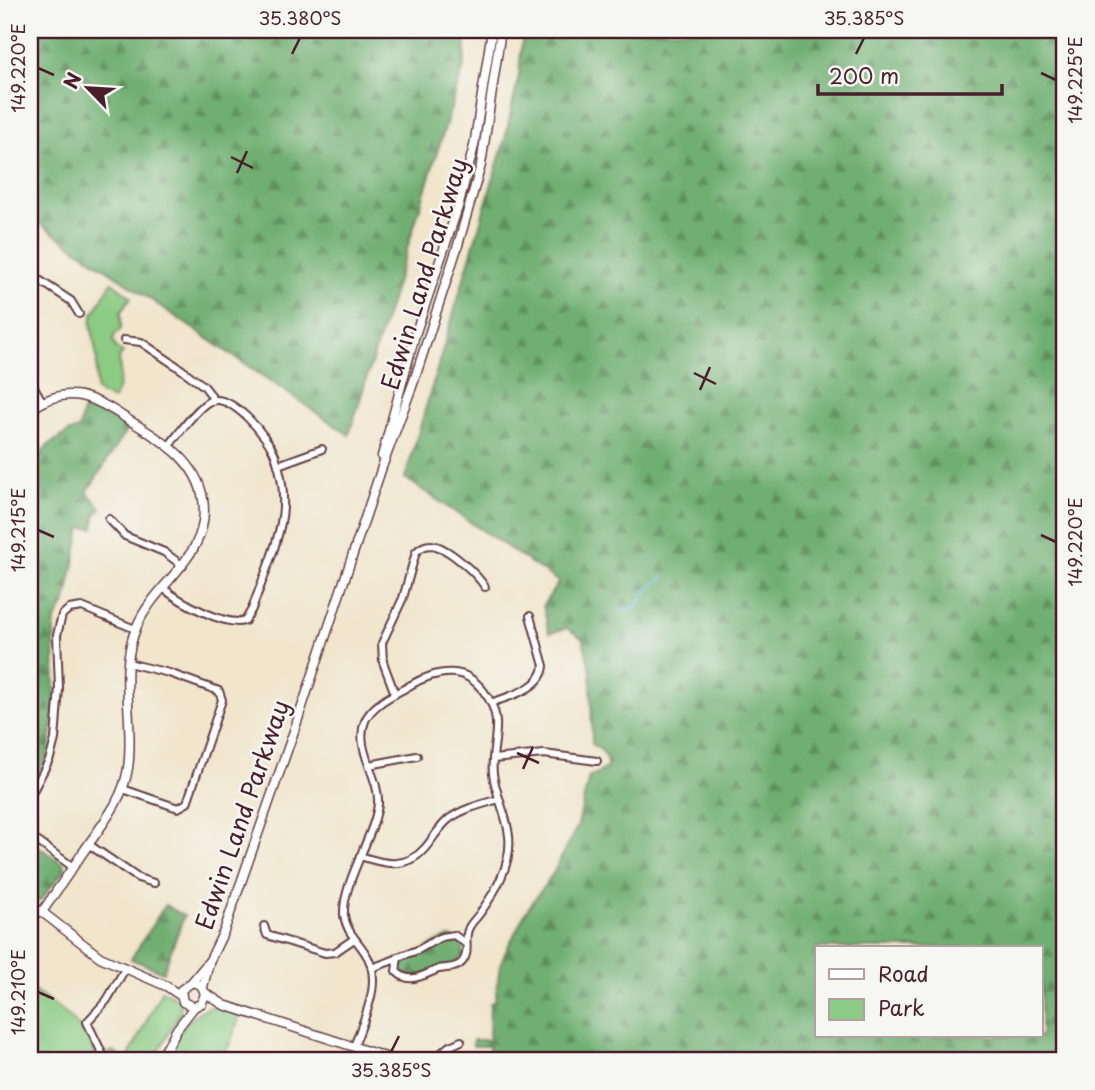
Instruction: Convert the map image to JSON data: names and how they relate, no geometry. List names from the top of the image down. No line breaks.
{"streets":{"main road":["Edwin Land Parkway"]},"legend":["Road","Park"],"scale_bar":"200 m","north":"top left","coordinates":["35.380°S","35.385°S","149.220°E","149.225°E","149.215°E","149.210°E"]}
